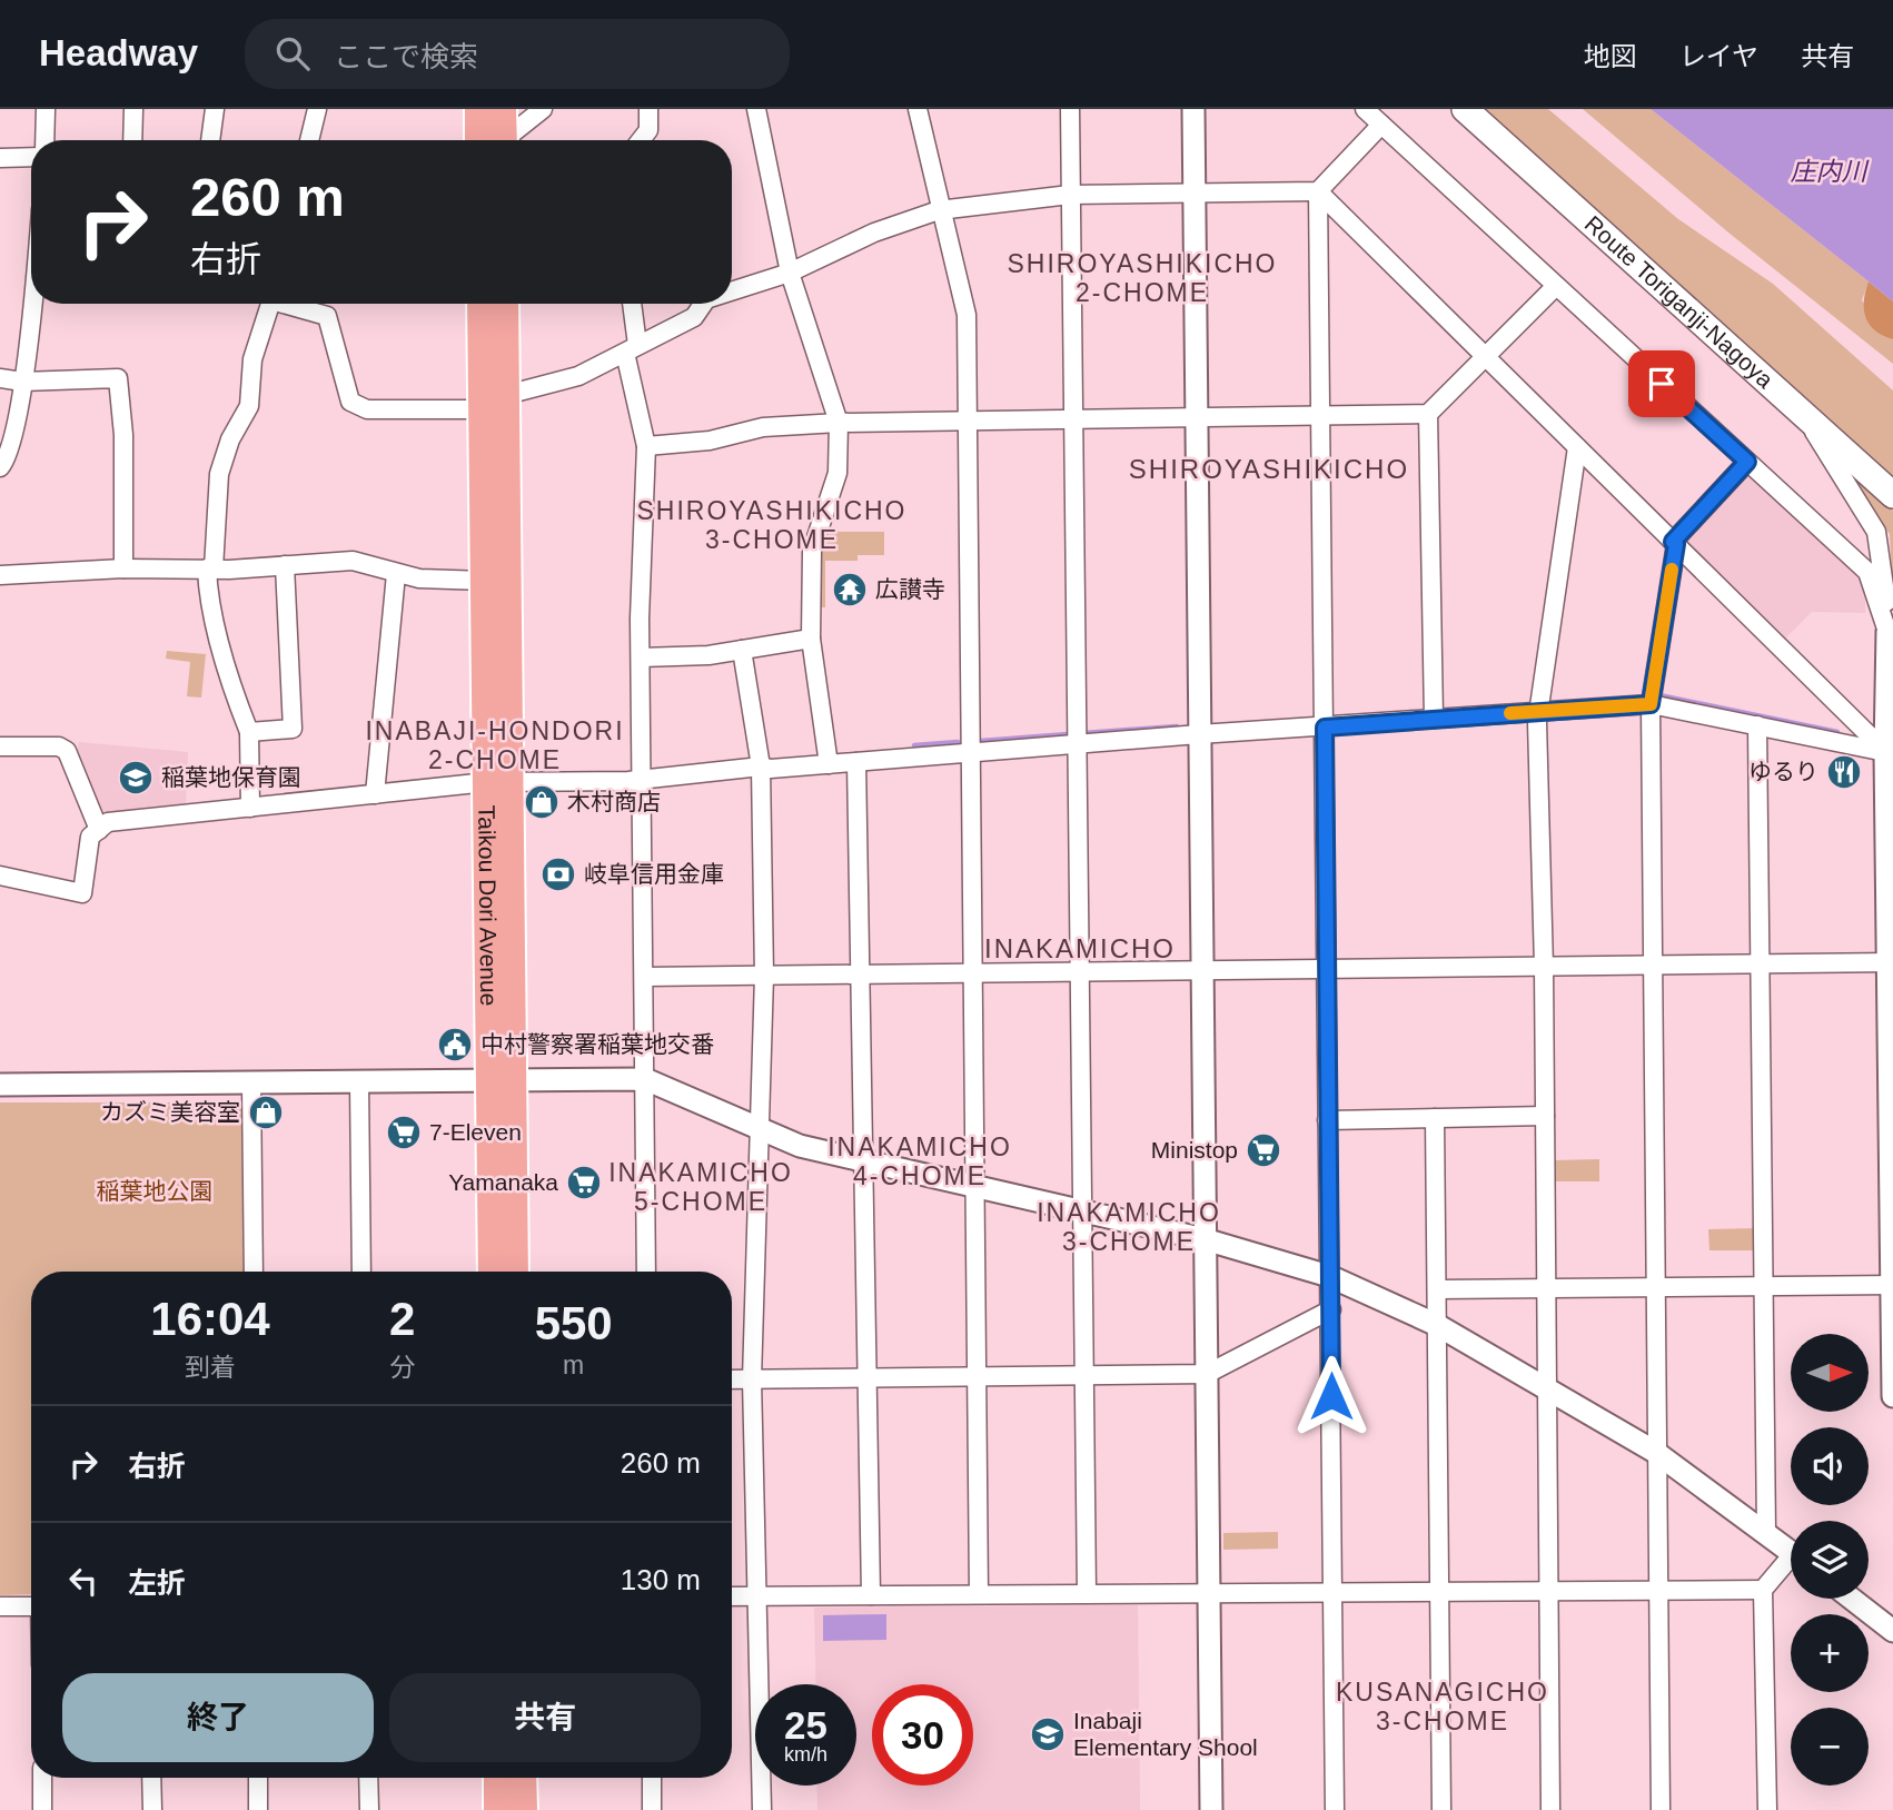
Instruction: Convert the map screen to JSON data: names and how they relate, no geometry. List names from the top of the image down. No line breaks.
{"streets":{"main road":["Route Toriganji-Nagoya","Taikou Dori Avenue"]},"districts":["SHIROYASHIKICHO 2-CHOME","SHIROYASHIKICHO","SHIROYASHIKICHO 3-CHOME","INABAJI-HONDORI 2-CHOME","INAKAMICHO","INAKAMICHO 4-CHOME","INAKAMICHO 5-CHOME","INAKAMICHO 3-CHOME","KUSANAGICHO 3-CHOME"],"water":["庄内川"],"parks":["稲葉地公園"],"places":{"temple":["広讃寺"],"restaurant":["ゆるり"],"school or university":["稲葉地保育園","Inabaji Elementary Shool"],"shop":["木村商店","カズミ美容室"],"bank":["岐阜信用金庫"],"public building":["中村警察署稲葉地交番"],"supermarket":["7-Eleven","Ministop","Yamanaka"]},"north":"right","page":{"header":"Headway","search":"ここで検索","nav":["地図","レイヤ","共有"],"turn":["260 m","右折"],"eta":["16:04","到着","2","分","550","m"],"map_buttons":["+","−"],"list":[{"name":"右折","value":"260 m"},{"name":"左折","value":"130 m"}],"buttons":["終了","共有"],"speed":"25 km/h","limit":"30"}}
